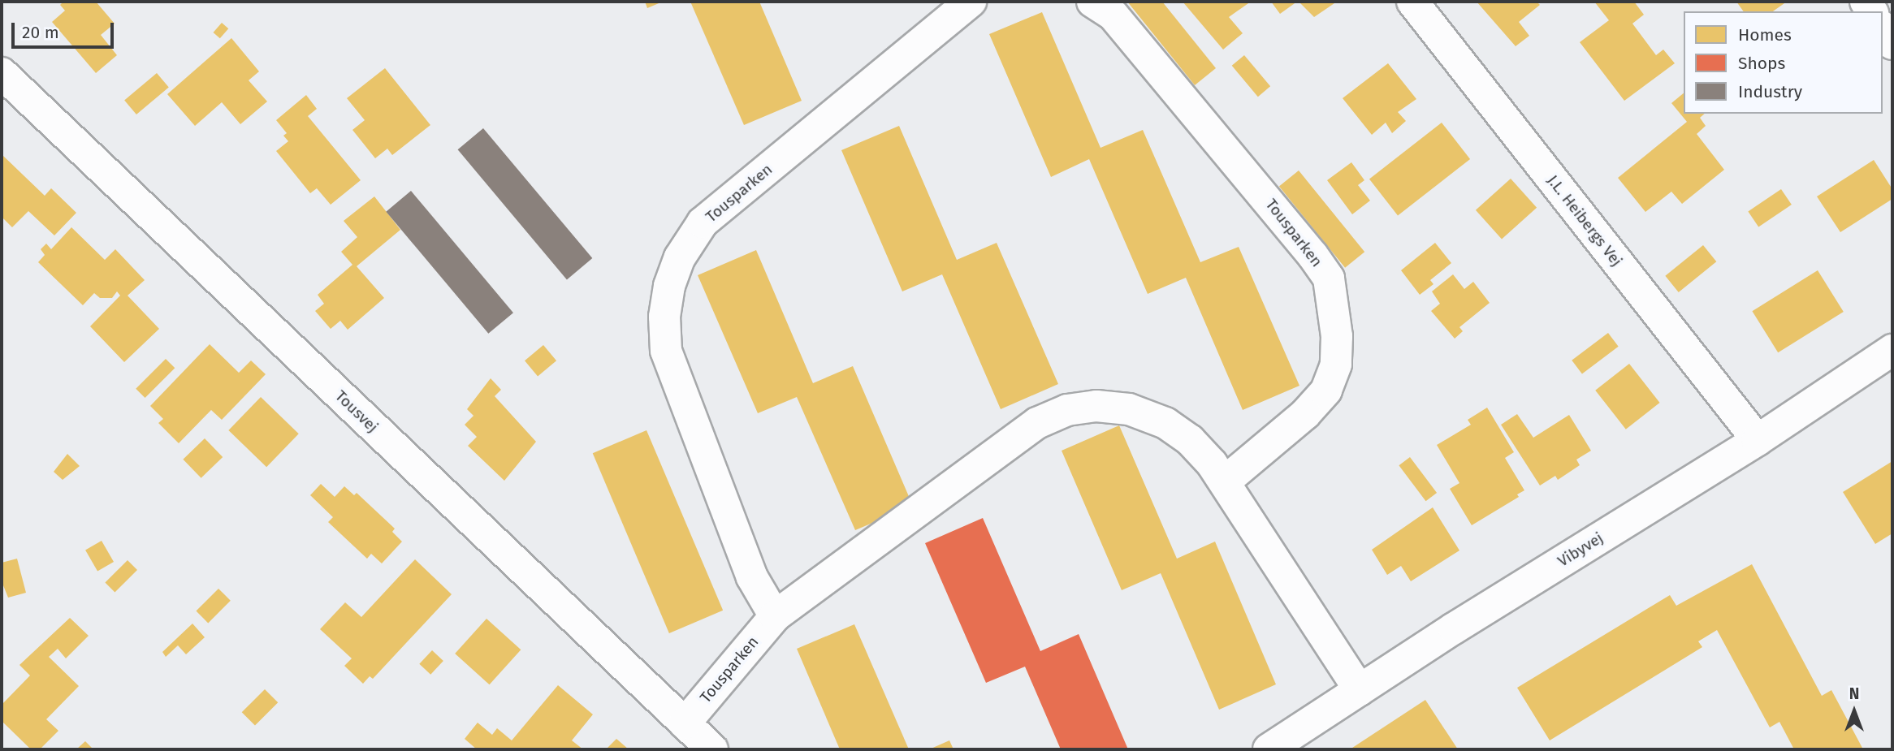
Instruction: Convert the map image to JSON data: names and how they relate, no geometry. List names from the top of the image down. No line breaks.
{"streets":{"street":["Tousparken","J.L. Heibergs Vej","Tousvej","Vibyvej"]},"crossings":[["Tousparken","Tousvej"],["Tousparken","Vibyvej"],["J.L. Heibergs Vej","Vibyvej"]],"legend":["Homes","Shops","Industry"],"scale_bar":"20 m","north":"top"}
